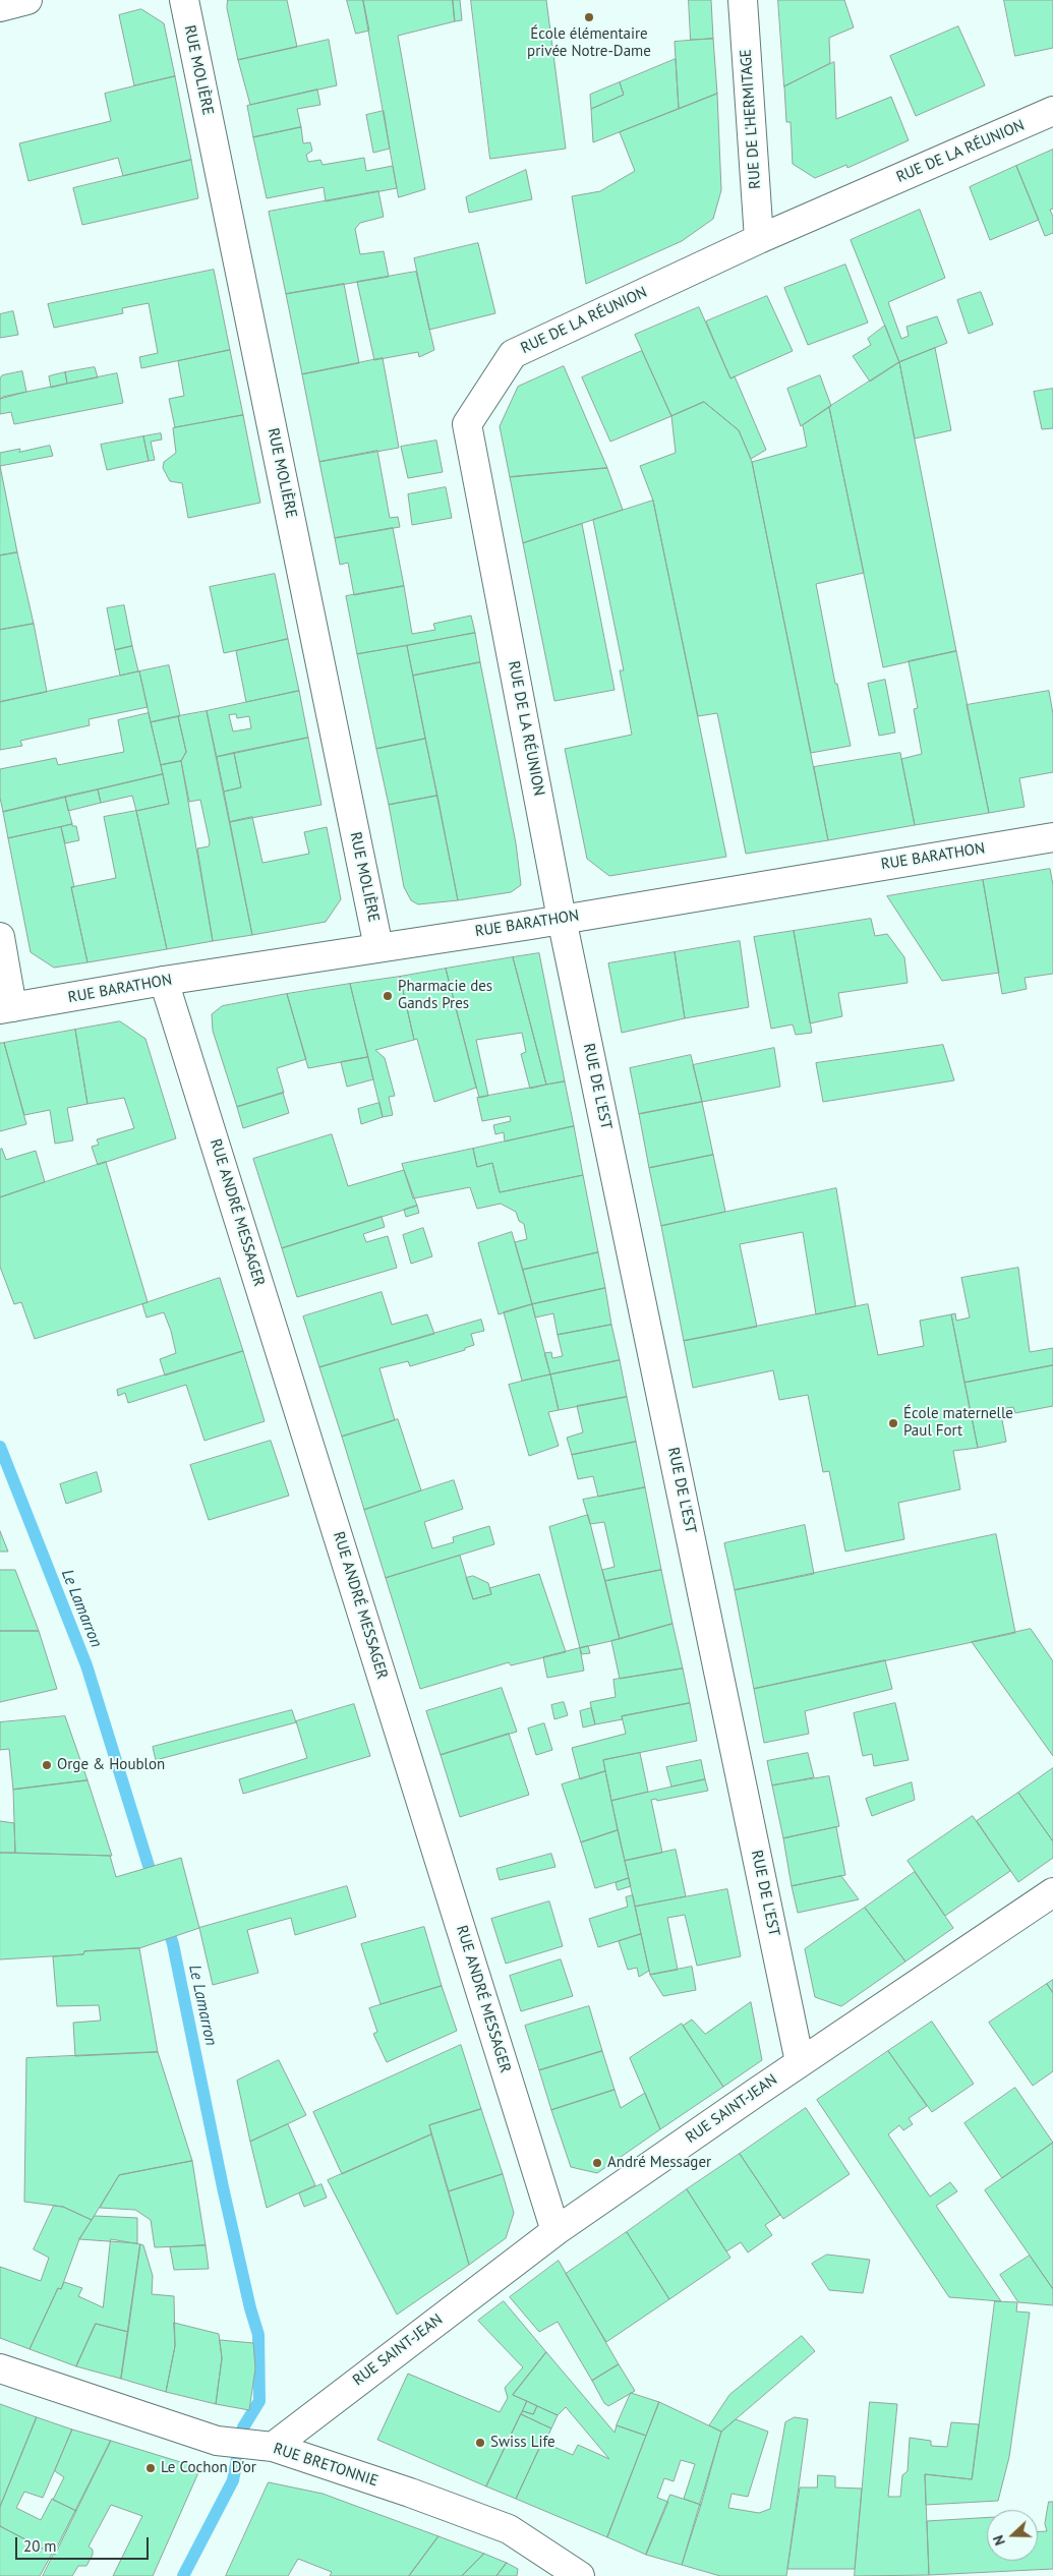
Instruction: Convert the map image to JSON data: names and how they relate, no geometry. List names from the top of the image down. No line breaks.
{"streets":{"street":["RUE MOLIÈRE","RUE DE L'HERMITAGE","RUE DE LA RÉUNION","RUE BARATHON","RUE DE L'EST","RUE ANDRÉ MESSAGER","RUE SAINT-JEAN","RUE BRETONNIE"]},"crossings":[["RUE MOLIÈRE","RUE BARATHON"],["RUE DE L'HERMITAGE","RUE DE LA RÉUNION"],["RUE DE LA RÉUNION","RUE BARATHON"],["RUE DE LA RÉUNION","RUE DE L'EST"],["RUE BARATHON","RUE DE L'EST"],["RUE BARATHON","RUE ANDRÉ MESSAGER"],["RUE DE L'EST","RUE SAINT-JEAN"],["RUE ANDRÉ MESSAGER","RUE SAINT-JEAN"],["RUE SAINT-JEAN","RUE BRETONNIE"]],"water":["Le Lamarron"],"places":["École élémentaire privée Notre-Dame","Pharmacie des Gands Pres","École maternelle Paul Fort","Orge & Houblon","André Messager","Swiss Life","Le Cochon D'or"],"scale_bar":"20 m","north":"left"}
